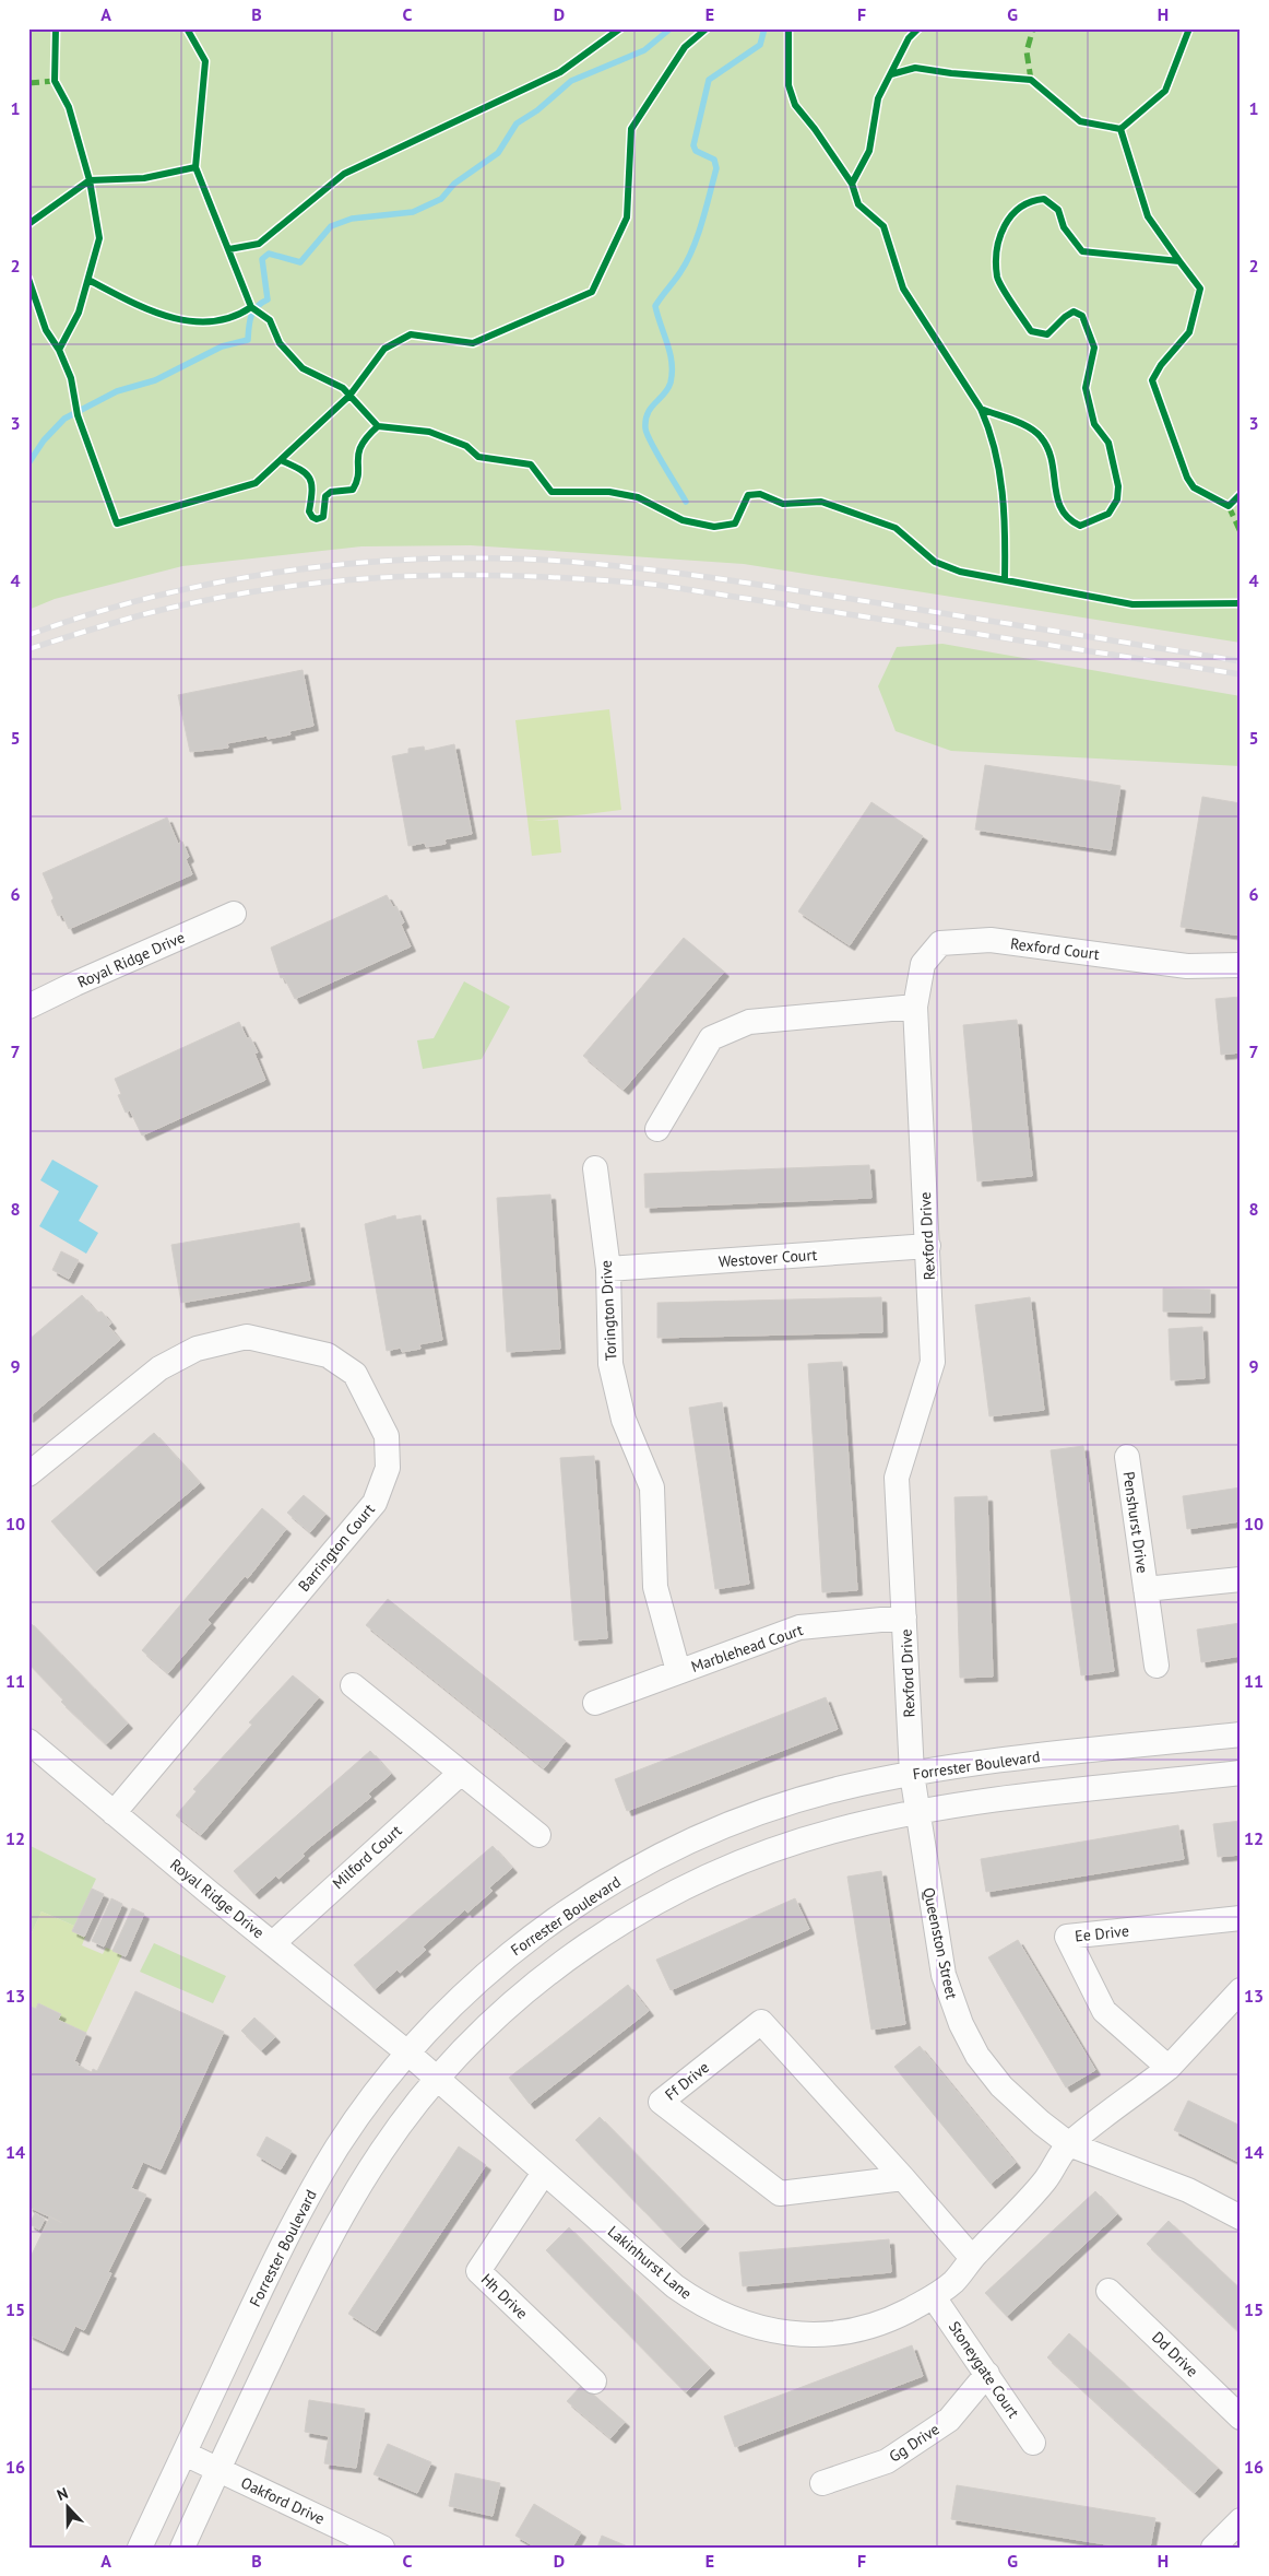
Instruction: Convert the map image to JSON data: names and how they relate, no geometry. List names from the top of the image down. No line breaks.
{"streets":{"street":["Rexford Court","Royal Ridge Drive","Rexford Drive","Westover Court","Torington Drive","Penshurst Drive","Barrington Court","Marblehead Court","Forrester Boulevard","Milford Court","Ee Drive","Queenston Street","Ff Drive","Lakinhurst Lane","Hh Drive","Dd Drive","Stoneygate Court","Gg Drive","Oakford Drive"]},"crossings":[["Rexford Court","Rexford Drive"],["Royal Ridge Drive","Barrington Court"],["Royal Ridge Drive","Forrester Boulevard"],["Royal Ridge Drive","Milford Court"],["Royal Ridge Drive","Lakinhurst Lane"],["Rexford Drive","Westover Court"],["Rexford Drive","Marblehead Court"],["Rexford Drive","Forrester Boulevard"],["Rexford Drive","Queenston Street"],["Westover Court","Torington Drive"],["Torington Drive","Marblehead Court"],["Forrester Boulevard","Queenston Street"],["Forrester Boulevard","Lakinhurst Lane"],["Forrester Boulevard","Oakford Drive"],["Queenston Street","Lakinhurst Lane"],["Ff Drive","Lakinhurst Lane"],["Lakinhurst Lane","Hh Drive"],["Lakinhurst Lane","Stoneygate Court"],["Stoneygate Court","Gg Drive"]],"north":"top","grid":{"columns":["A","B","C","D","E","F","G","H"],"rows":["1","2","3","4","5","6","7","8","9","10","11","12","13","14","15","16"]}}
